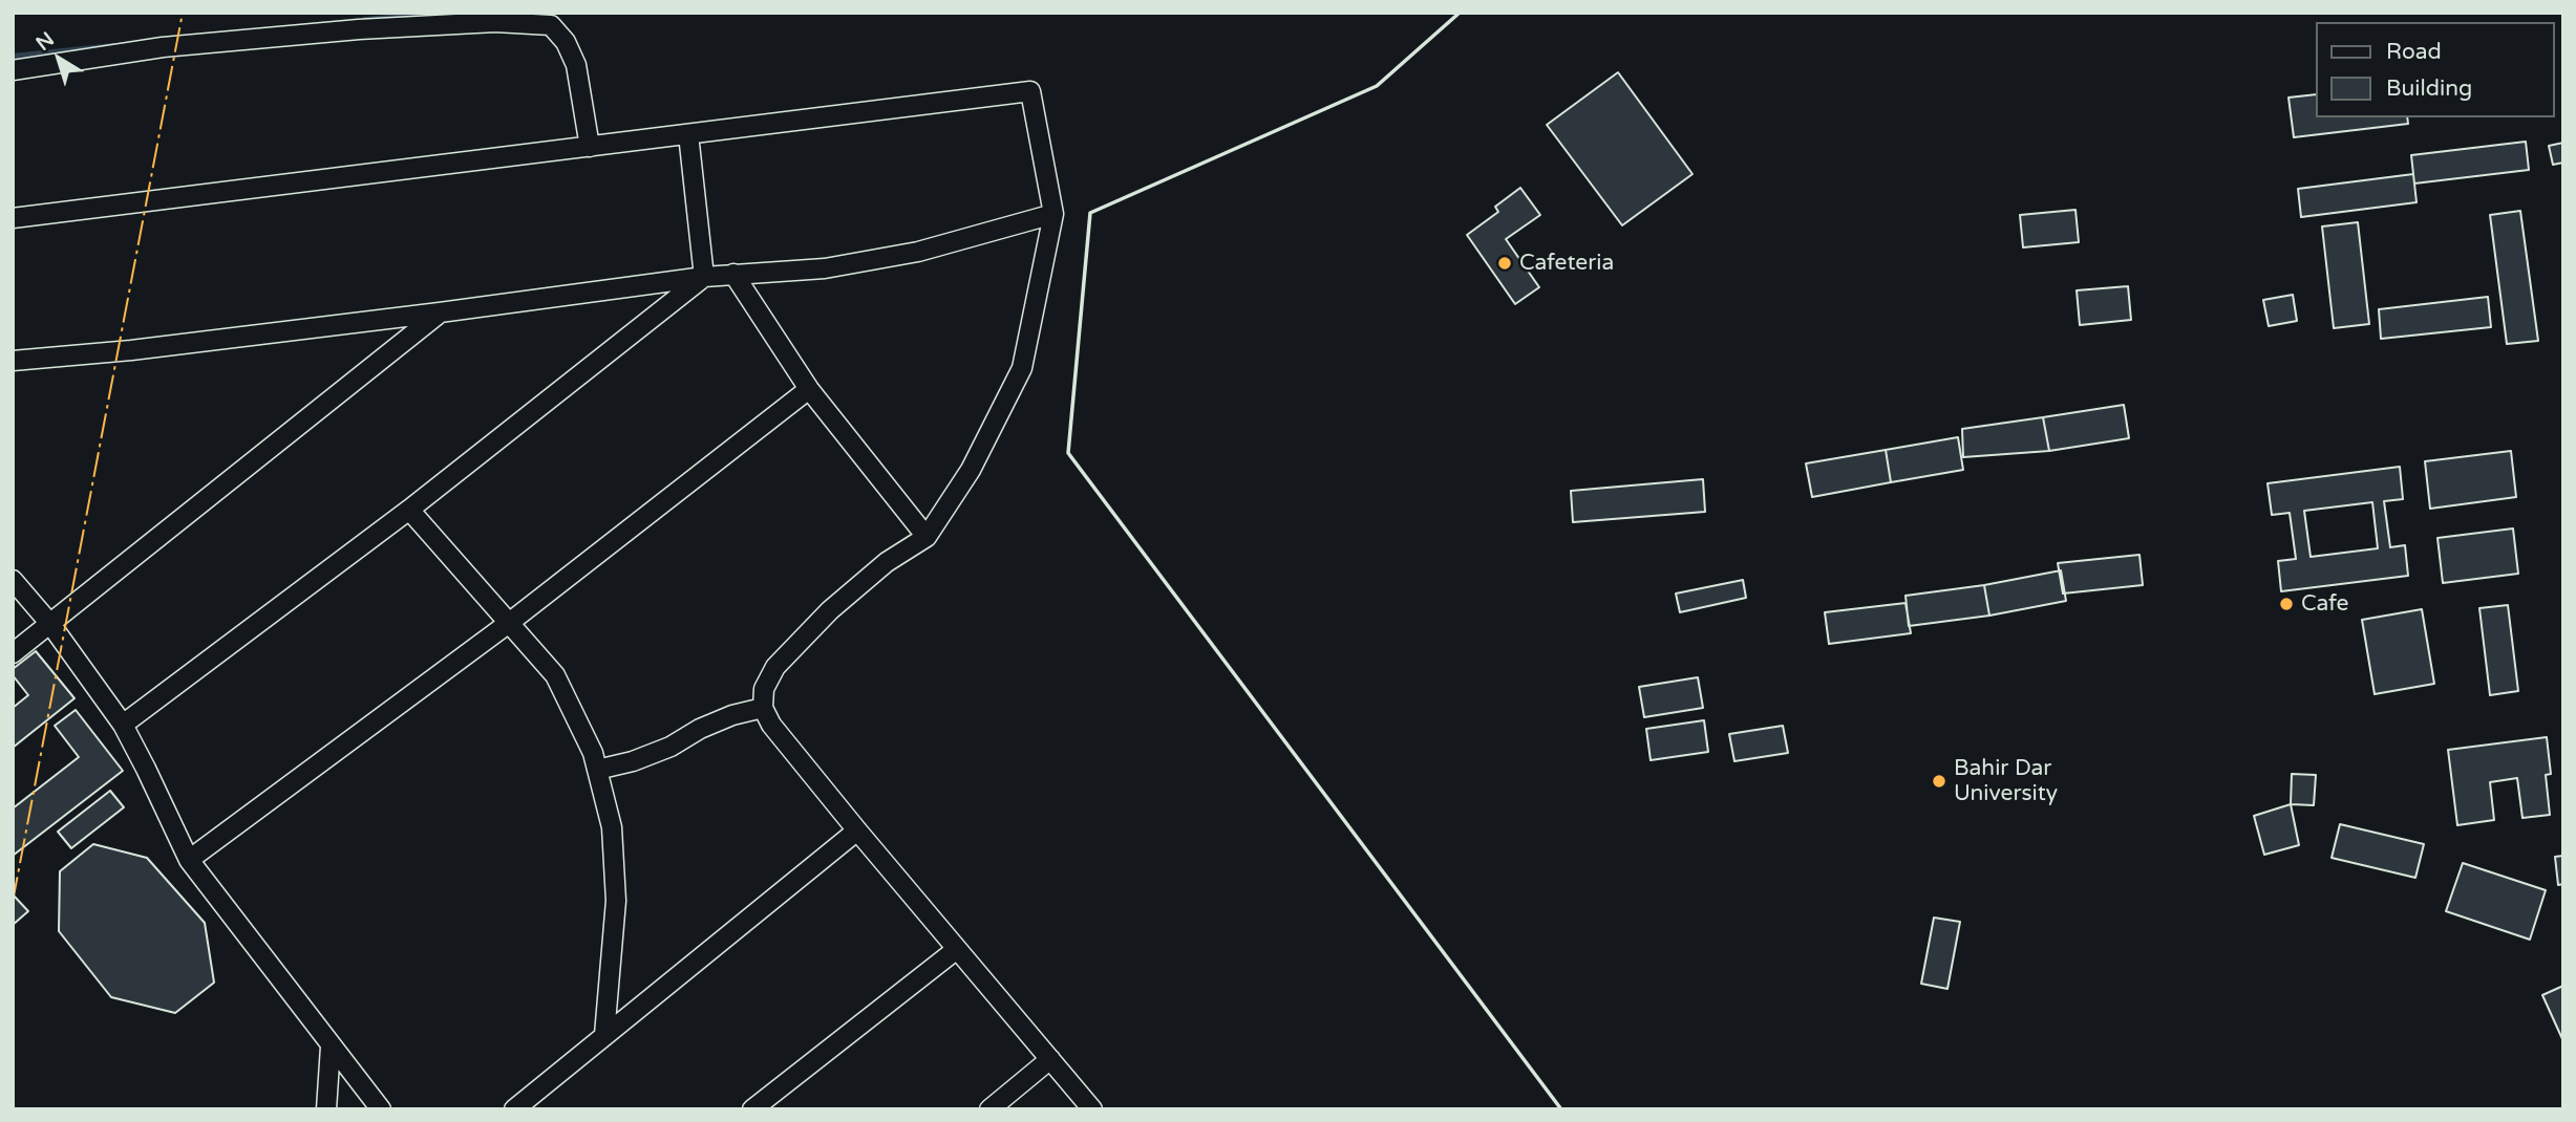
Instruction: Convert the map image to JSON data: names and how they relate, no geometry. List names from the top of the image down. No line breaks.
{"places":["Cafeteria","Cafe","Bahir Dar University"],"legend":["Road","Building"],"north":"top left"}
